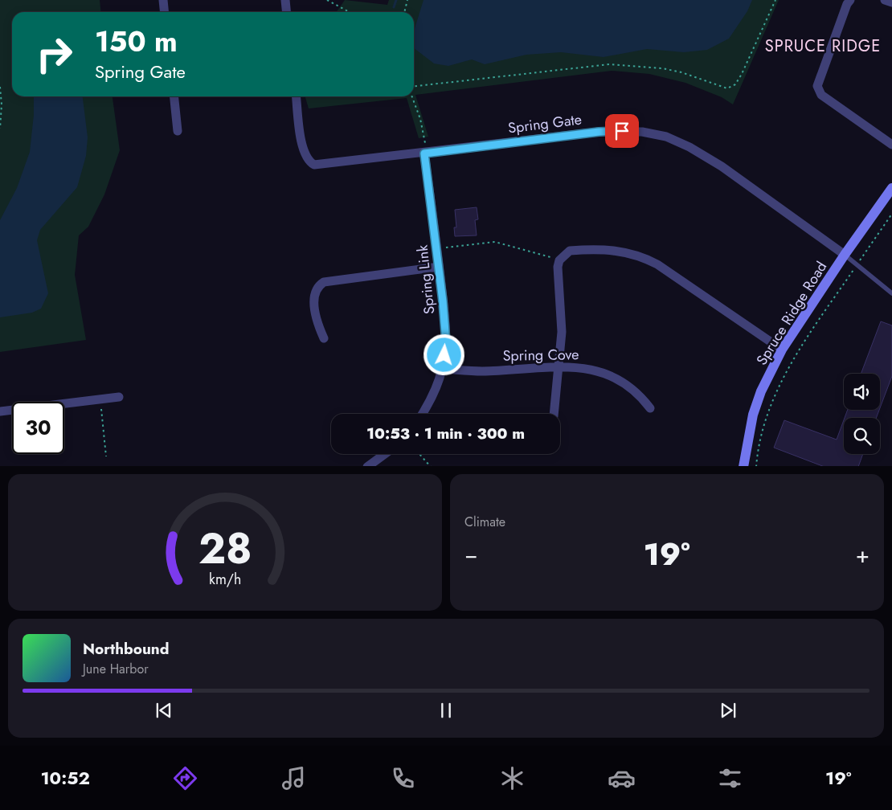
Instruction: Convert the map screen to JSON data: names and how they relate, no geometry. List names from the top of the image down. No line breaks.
{"streets":{"street":["Spring Gate","Spring Link","Spruce Ridge Road","Spring Cove"]},"crossings":[["Spring Gate","Spring Link"],["Spring Gate","Spruce Ridge Road"],["Spring Link","Spring Cove"]],"districts":["SPRUCE RIDGE"],"page":{"turn":["150 m","Spring Gate"],"limit":"30","trip":"10:53 · 1 min · 300 m","tile":"Climate","heat":["−","19°","+"],"song":["Northbound","June Harbor"],"tabs":["10:52","19°"],"gauge":["28","km/h"]}}
